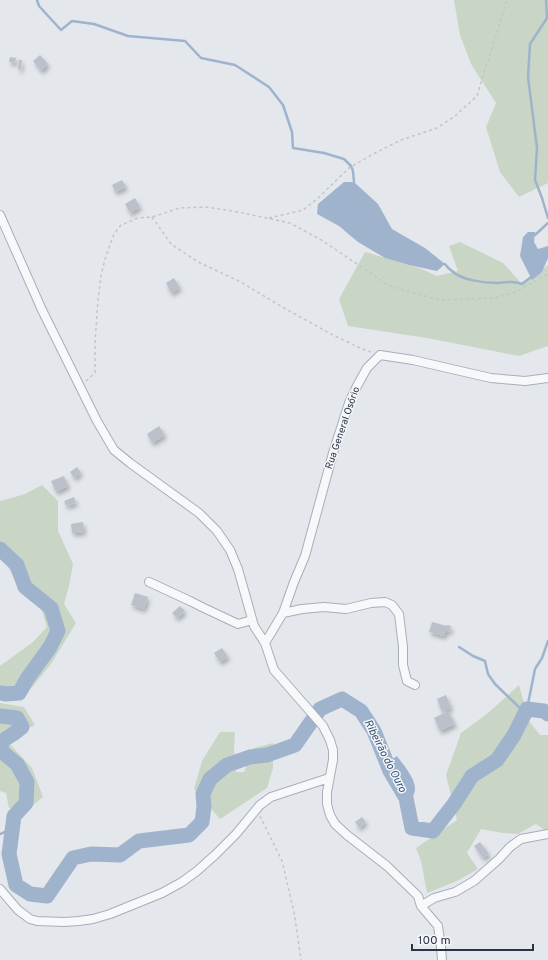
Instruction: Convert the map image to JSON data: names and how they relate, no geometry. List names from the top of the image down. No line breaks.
{"streets":{"street":["Rua General Osório"]},"water":["Ribeirão do Ouro"],"scale_bar":"100 m"}
